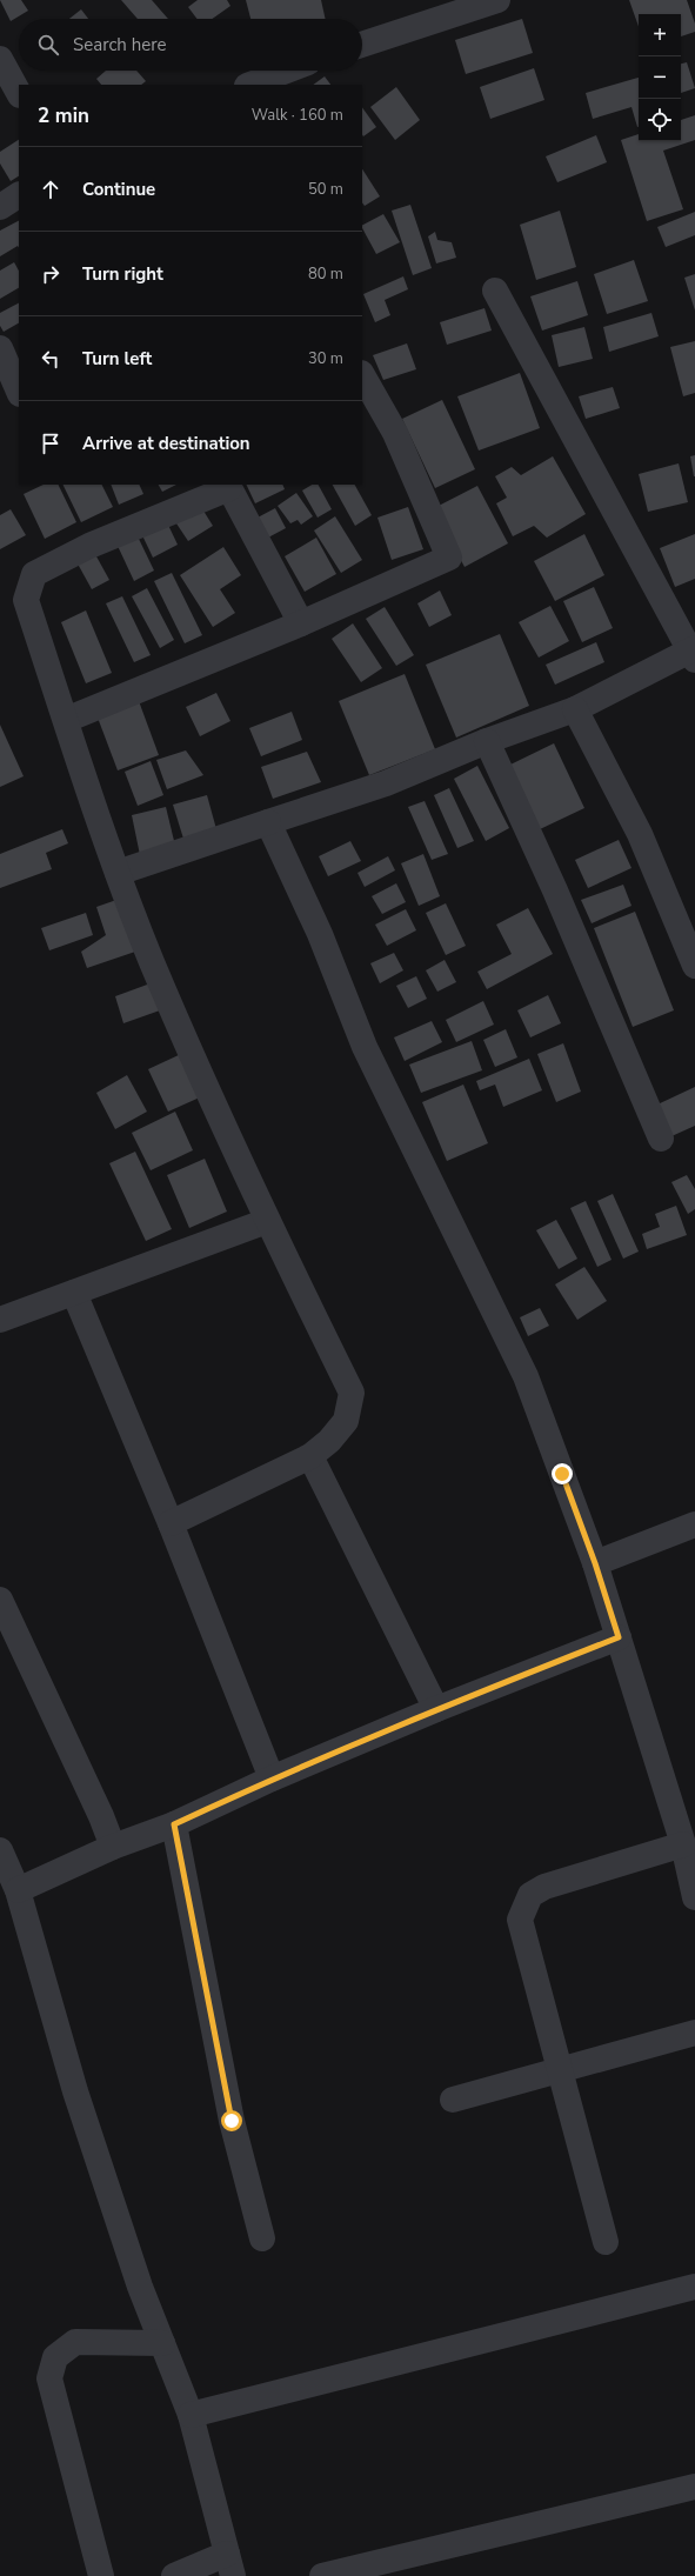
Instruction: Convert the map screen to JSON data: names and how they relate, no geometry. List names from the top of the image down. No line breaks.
{"page":{"map_buttons":["+","−"],"search":"Search here","heading":["2 min","Walk · 160 m"],"list":[["Continue","50 m"],["Turn right","80 m"],["Turn left","30 m"],"Arrive at destination"]}}
